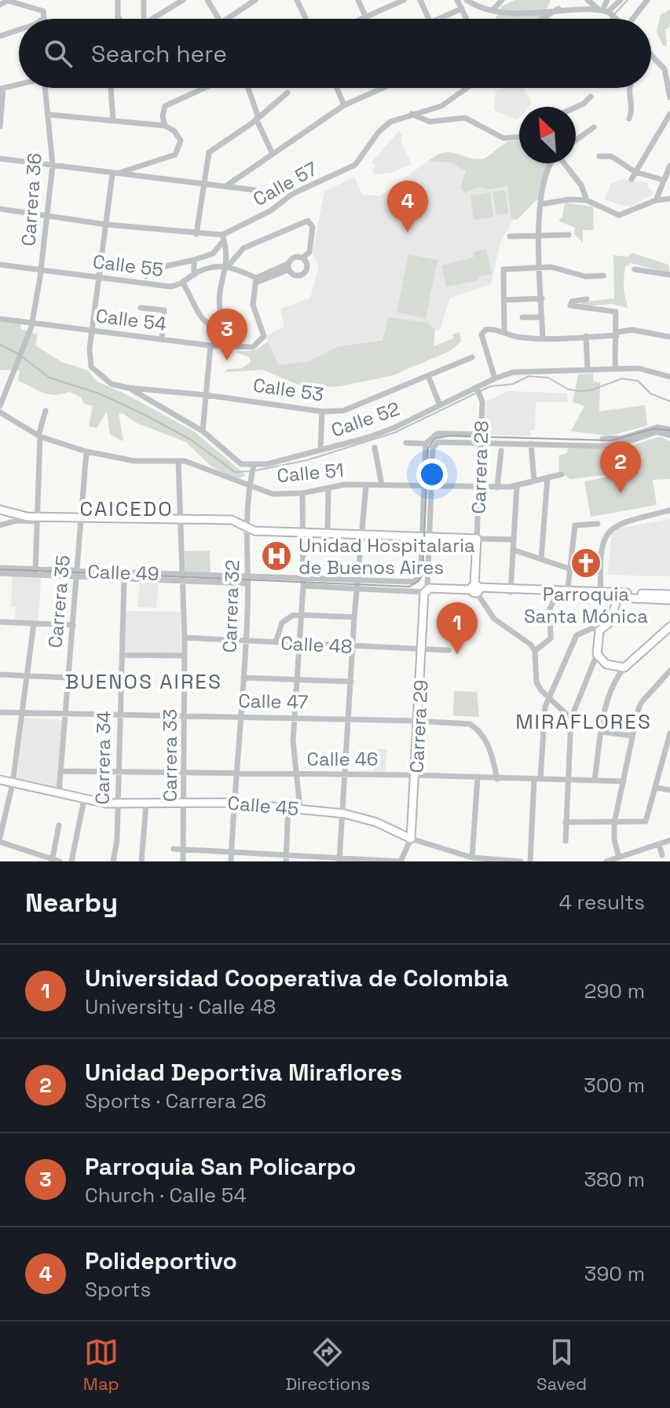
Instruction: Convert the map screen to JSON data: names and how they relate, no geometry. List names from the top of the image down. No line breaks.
{"streets":{"main road":["Carrera 28","Calle 49","Carrera 29","Calle 45"],"street":["Calle 57","Carrera 36","Calle 55","Calle 54","Calle 53","Calle 52","Calle 51","Carrera 35","Carrera 32","Calle 48","Calle 47","Carrera 33","Carrera 34","Calle 46"]},"crossings":[["Calle 57","Carrera 36"],["Carrera 36","Calle 55"],["Carrera 36","Calle 54"],["Calle 52","Carrera 28"],["Calle 52","Carrera 32"],["Carrera 28","Calle 51"],["Carrera 28","Calle 49"],["Carrera 28","Carrera 29"],["Calle 51","Carrera 35"],["Calle 51","Carrera 32"],["Calle 51","Carrera 29"],["Calle 51","Carrera 33"],["Calle 49","Carrera 35"],["Calle 49","Carrera 29"],["Calle 49","Carrera 33"],["Calle 49","Carrera 34"],["Carrera 35","Calle 47"],["Carrera 35","Calle 46"],["Carrera 35","Calle 45"],["Carrera 32","Calle 48"],["Carrera 32","Calle 47"],["Carrera 32","Calle 46"],["Carrera 32","Calle 45"],["Calle 48","Carrera 29"],["Calle 48","Carrera 33"],["Calle 47","Carrera 29"],["Calle 47","Carrera 33"],["Calle 47","Carrera 34"],["Calle 47","Calle 46"],["Carrera 29","Calle 46"],["Carrera 29","Calle 45"],["Carrera 33","Calle 46"],["Carrera 33","Calle 45"],["Carrera 34","Calle 46"],["Carrera 34","Calle 45"]],"districts":["CAICEDO","BUENOS AIRES","MIRAFLORES"],"places":{"hospital":["Unidad Hospitalaria de Buenos Aires"],"church":["Parroquia Santa Mónica"]},"north":"top left","page":{"search":"Search here","pins":["4","3","2","1"],"heading":["Nearby","4 results"],"list":[{"mark":"1","name":"Universidad Cooperativa de Colombia","note":"University · Calle 48","value":"290 m"},{"mark":"2","name":"Unidad Deportiva Miraflores","note":"Sports · Carrera 26","value":"300 m"},{"mark":"3","name":"Parroquia San Policarpo","note":"Church · Calle 54","value":"380 m"},{"mark":"4","name":"Polideportivo","note":"Sports","value":"390 m"}],"nav":["Map","Directions","Saved"]}}
